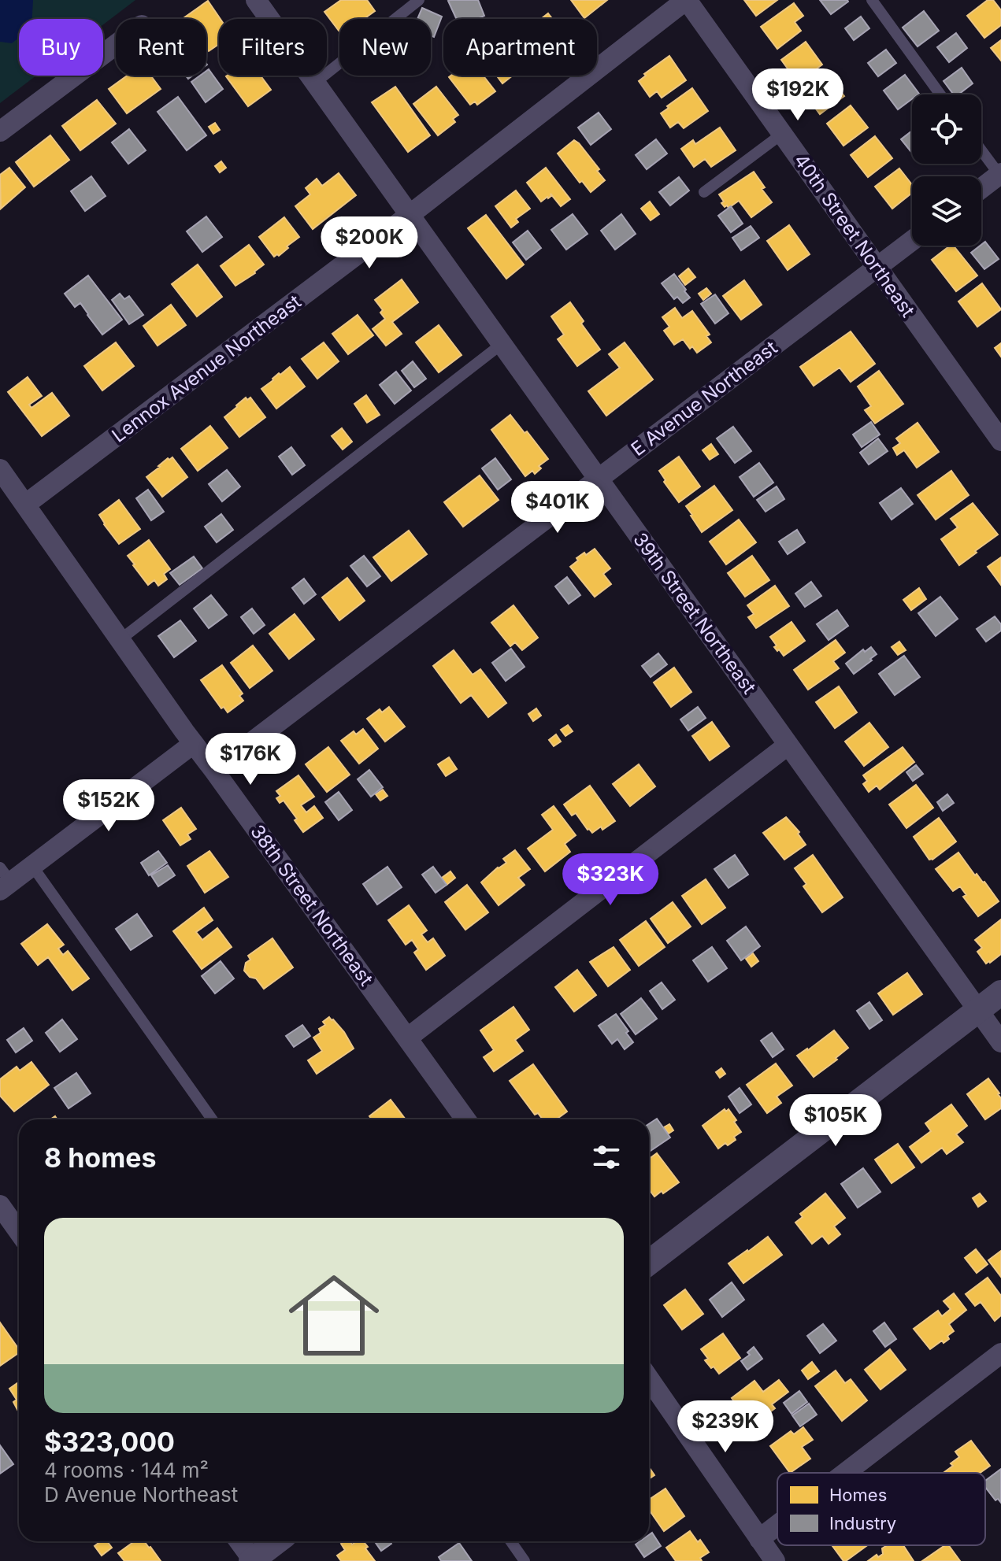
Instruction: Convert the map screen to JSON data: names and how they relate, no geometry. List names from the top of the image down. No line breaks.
{"streets":{"street":["40th Street Northeast","Lennox Avenue Northeast","E Avenue Northeast","39th Street Northeast","38th Street Northeast"]},"crossings":[["40th Street Northeast","Lennox Avenue Northeast"],["40th Street Northeast","E Avenue Northeast"],["Lennox Avenue Northeast","39th Street Northeast"],["Lennox Avenue Northeast","38th Street Northeast"],["E Avenue Northeast","39th Street Northeast"],["E Avenue Northeast","38th Street Northeast"]],"legend":["Homes","Industry"],"page":{"chip":["Buy","Rent","Filters","New","Apartment"],"price":["$192K","$200K","$401K","$176K","$152K","$323K","$105K","$239K"],"heading":"8 homes","list":[{"name":"$323,000","note":"4 rooms · 144 m² · D Avenue Northeast"}]}}
